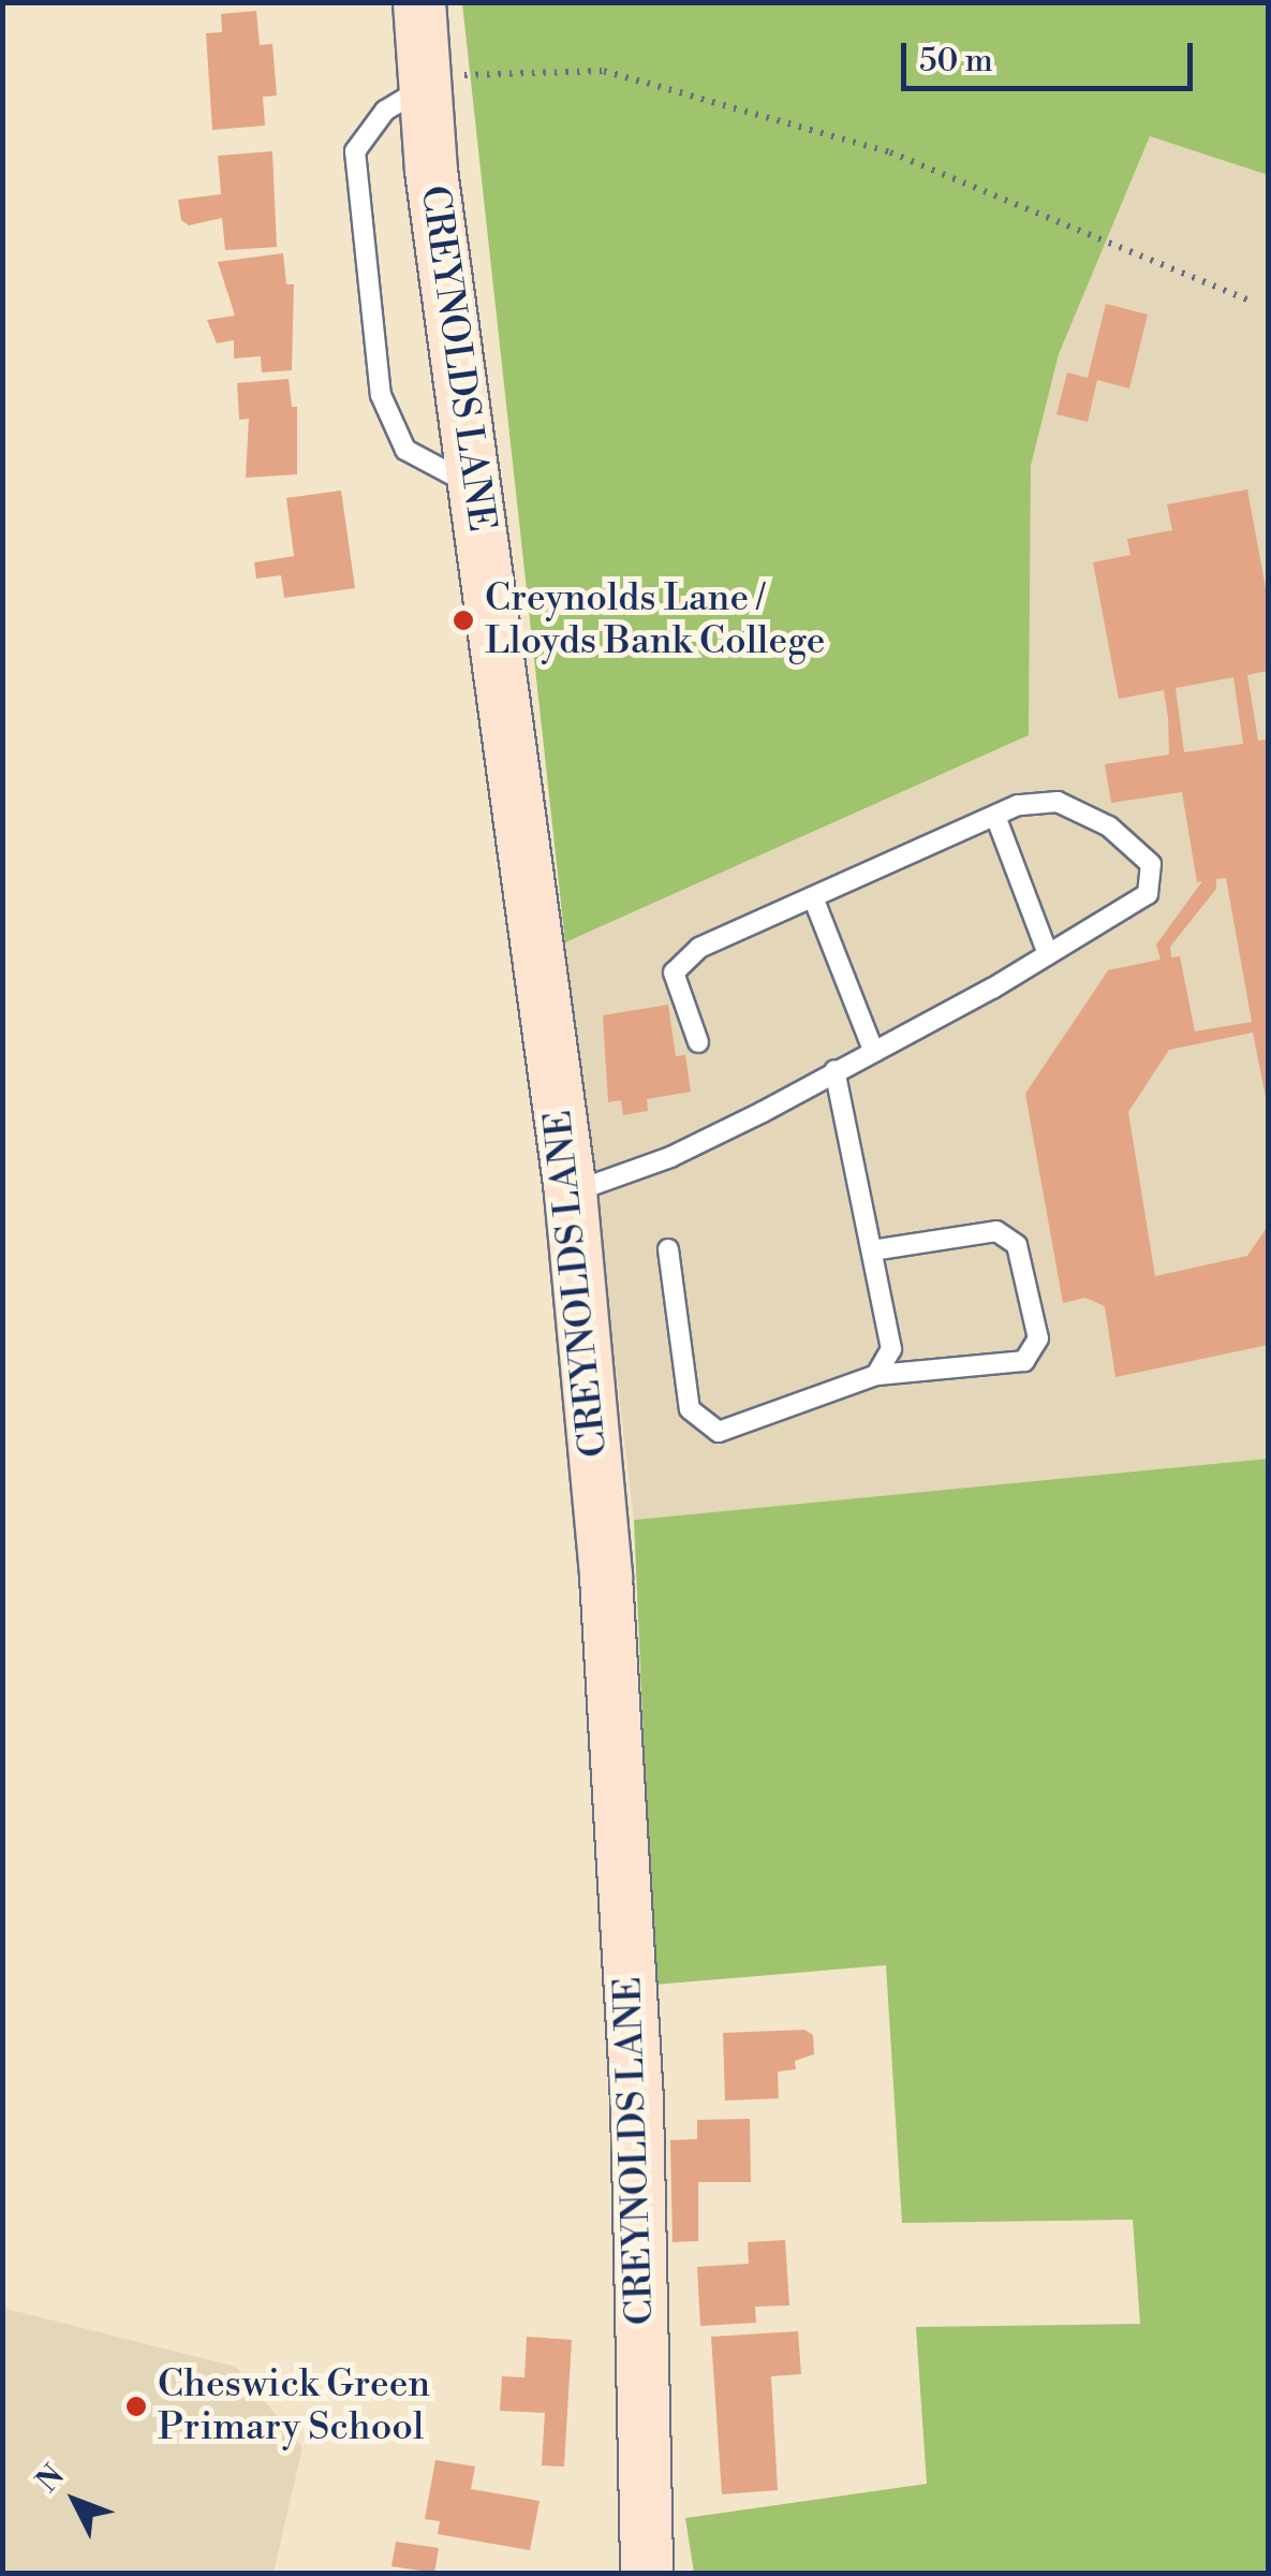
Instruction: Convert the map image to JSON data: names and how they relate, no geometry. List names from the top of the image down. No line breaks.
{"streets":{"street":["CREYNOLDS LANE"]},"places":["Creynolds Lane / Lloyds Bank College","Cheswick Green Primary School"],"scale_bar":"50 m","north":"top left"}
